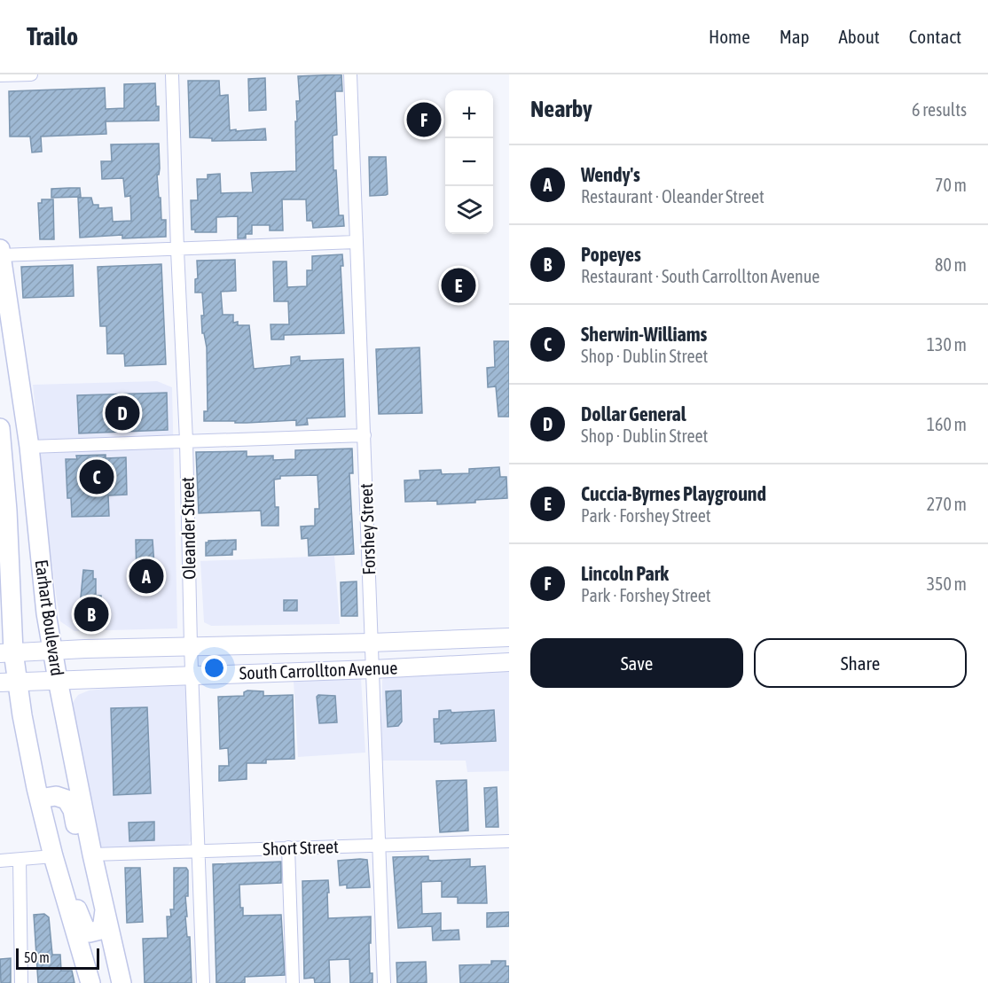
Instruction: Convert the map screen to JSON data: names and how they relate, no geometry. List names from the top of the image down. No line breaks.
{"streets":{"main road":["Earhart Boulevard","South Carrollton Avenue"],"street":["Oleander Street","Forshey Street","Short Street"]},"crossings":[["Oleander Street","South Carrollton Avenue"],["Oleander Street","Short Street"],["Forshey Street","South Carrollton Avenue"],["Forshey Street","Short Street"],["Earhart Boulevard","South Carrollton Avenue"],["Earhart Boulevard","Short Street"]],"scale_bar":"50 m","page":{"header":"Trailo","nav":["Home","Map","About","Contact"],"heading":["Nearby","6 results"],"map_buttons":["+","−"],"pins":["F","E","D","C","A","B"],"list":[{"mark":"A","name":"Wendy's","note":"Restaurant · Oleander Street","value":"70 m"},{"mark":"B","name":"Popeyes","note":"Restaurant · South Carrollton Avenue","value":"80 m"},{"mark":"C","name":"Sherwin-Williams","note":"Shop · Dublin Street","value":"130 m"},{"mark":"D","name":"Dollar General","note":"Shop · Dublin Street","value":"160 m"},{"mark":"E","name":"Cuccia-Byrnes Playground","note":"Park · Forshey Street","value":"270 m"},{"mark":"F","name":"Lincoln Park","note":"Park · Forshey Street","value":"350 m"}],"buttons":["Save","Share"],"scale":"50 m"}}
